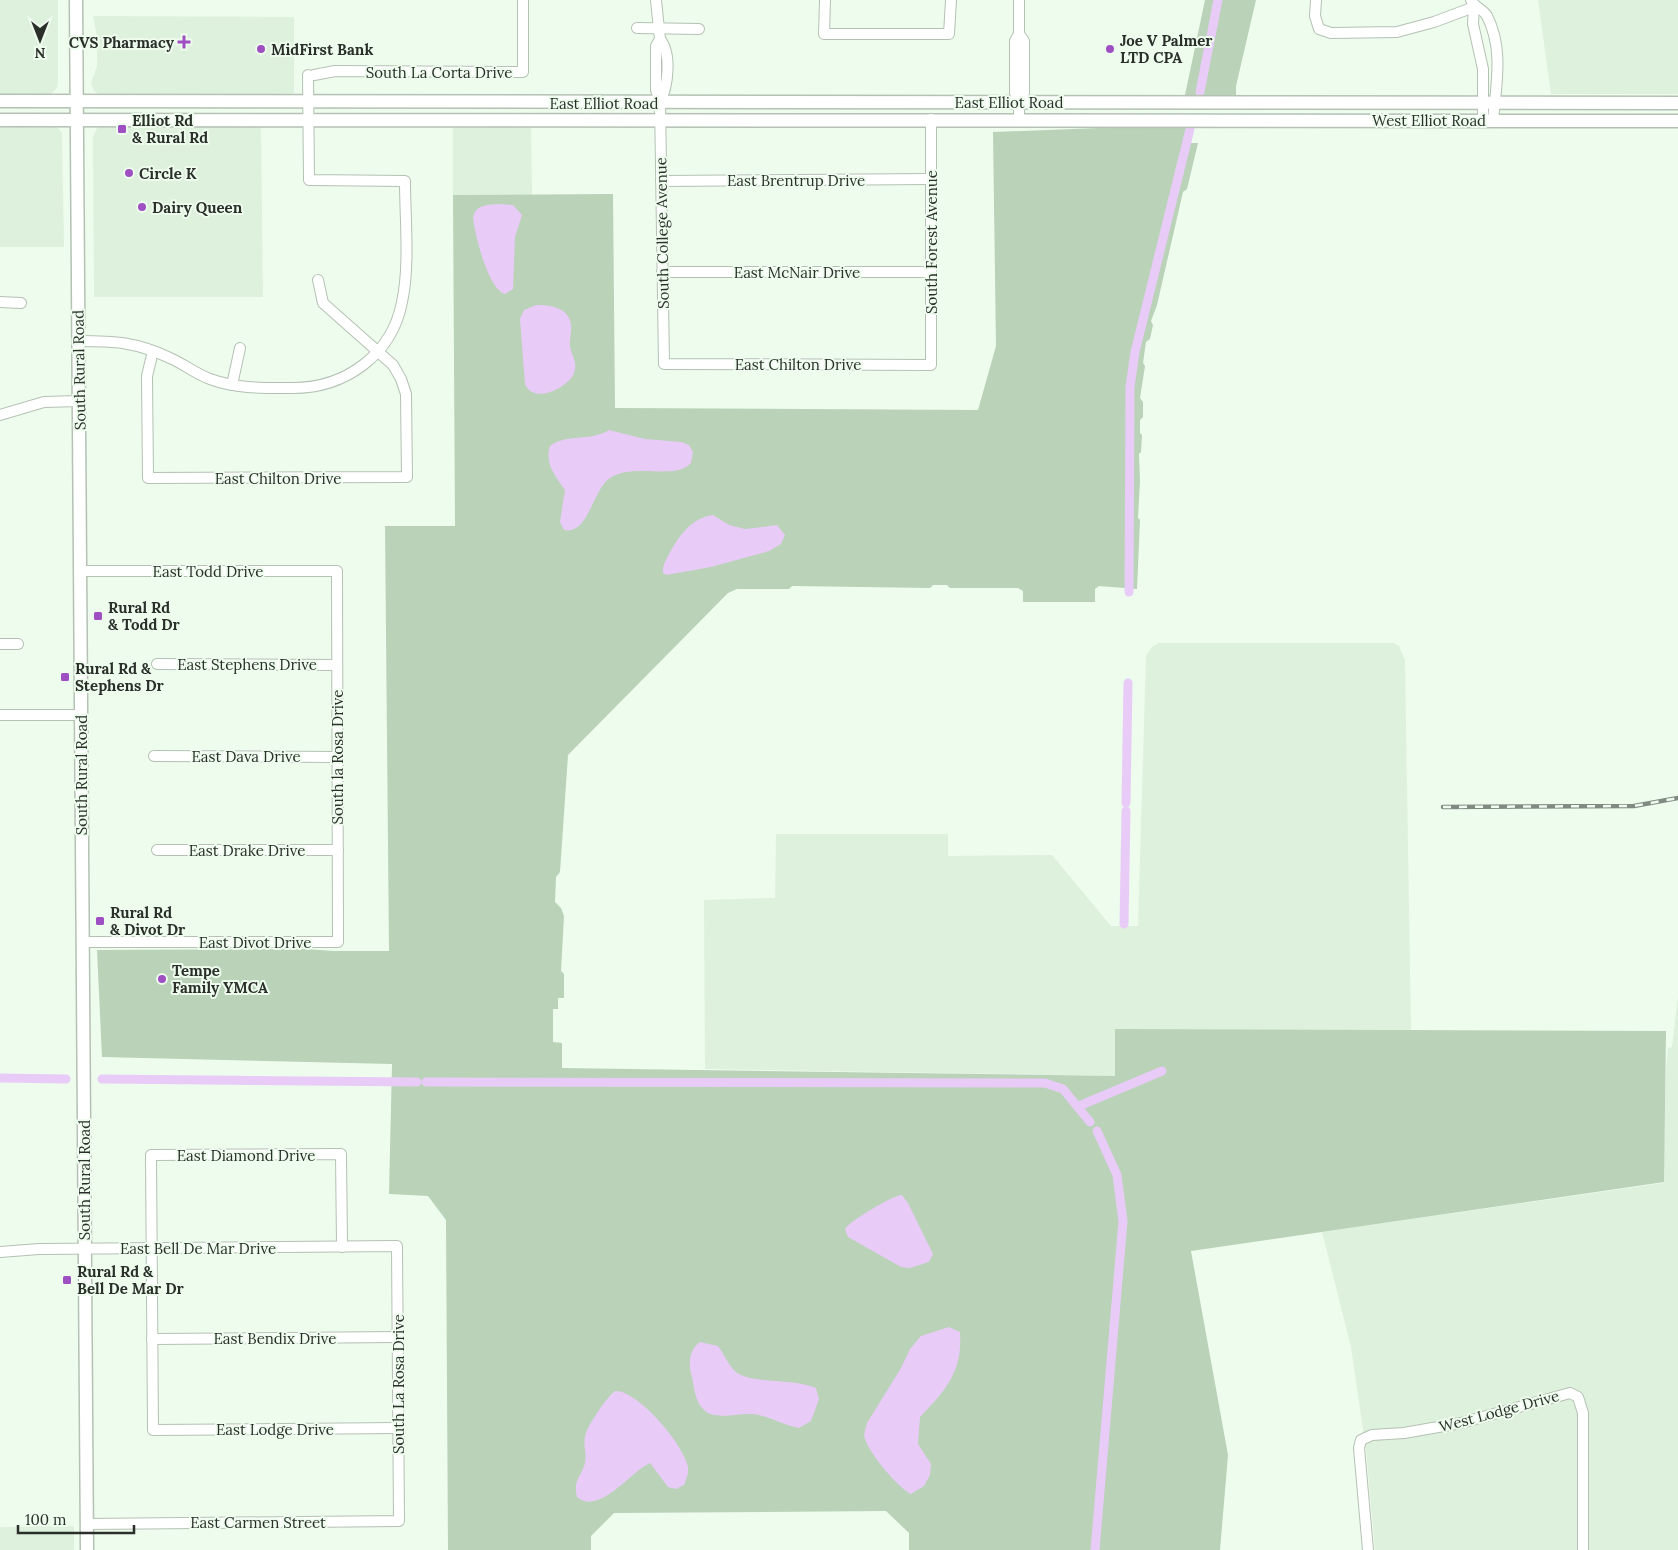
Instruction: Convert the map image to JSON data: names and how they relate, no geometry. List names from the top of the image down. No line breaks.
{"streets":{"main road":["East Elliot Road","West Elliot Road","South Rural Road"],"street":["South La Corta Drive","East Brentrup Drive","South College Avenue","South Forest Avenue","East McNair Drive","East Chilton Drive","East Todd Drive","East Stephens Drive","East Dava Drive","South la Rosa Drive","East Drake Drive","East Divot Drive","East Diamond Drive","East Bell De Mar Drive","East Bendix Drive","South La Rosa Drive","West Lodge Drive","East Lodge Drive","East Carmen Street"]},"crossings":[["South La Corta Drive","East Elliot Road"],["East Elliot Road","West Elliot Road"],["East Elliot Road","South College Avenue"],["East Elliot Road","South Forest Avenue"],["East Elliot Road","South Rural Road"],["East Brentrup Drive","South College Avenue"],["East Brentrup Drive","South Forest Avenue"],["South College Avenue","East McNair Drive"],["South College Avenue","East Chilton Drive"],["South Forest Avenue","East McNair Drive"],["South Forest Avenue","East Chilton Drive"],["South Rural Road","East Todd Drive"],["South Rural Road","East Divot Drive"],["South Rural Road","East Bell De Mar Drive"],["South Rural Road","East Carmen Street"],["East Todd Drive","South la Rosa Drive"],["East Stephens Drive","South la Rosa Drive"],["East Dava Drive","South la Rosa Drive"],["South la Rosa Drive","East Drake Drive"],["South la Rosa Drive","East Divot Drive"],["East Diamond Drive","East Bell De Mar Drive"],["East Bell De Mar Drive","South La Rosa Drive"],["East Bendix Drive","South La Rosa Drive"],["East Bendix Drive","East Lodge Drive"],["South La Rosa Drive","East Lodge Drive"],["South La Rosa Drive","East Carmen Street"]],"places":{"health":["CVS Pharmacy"],"other":["MidFirst Bank","Joe V Palmer LTD CPA","Circle K","Dairy Queen","Tempe Family YMCA"],"transit":["Elliot Rd & Rural Rd","Rural Rd & Todd Dr","Rural Rd & Stephens Dr","Rural Rd & Divot Dr","Rural Rd & Bell De Mar Dr"]},"scale_bar":"100 m","north":"bottom"}
